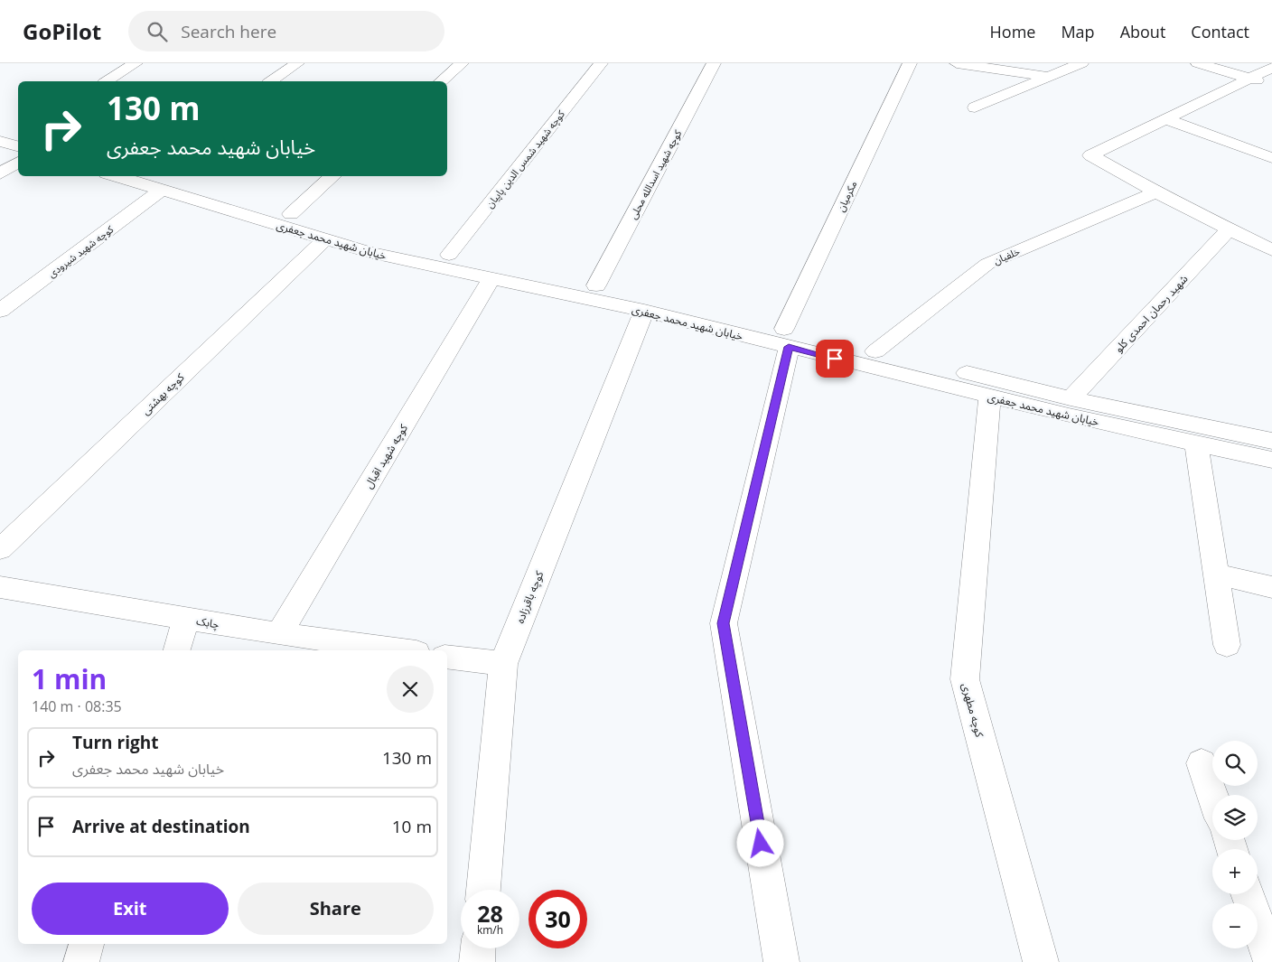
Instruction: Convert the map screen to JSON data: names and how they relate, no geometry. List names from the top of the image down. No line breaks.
{"streets":{"street":["کوچه شهید شمس الدین پاپیان","کوچه شهید اسدالله محلی","مکرمیان","خیابان شهید محمد جعفری","کوچه شهید شیرودی","خلفیان","شهید رحمان احمدی کلو","کوچه بهشتی","کوچه شهید اقبال","کوچه باقرزاده","چابک","کوچه مطهری"]},"crossings":[["کوچه شهید شمس الدین پاپیان","خیابان شهید محمد جعفری"],["کوچه شهید اسدالله محلی","خیابان شهید محمد جعفری"],["مکرمیان","خیابان شهید محمد جعفری"],["خیابان شهید محمد جعفری","کوچه شهید شیرودی"],["خیابان شهید محمد جعفری","خلفیان"],["خیابان شهید محمد جعفری","شهید رحمان احمدی کلو"],["خیابان شهید محمد جعفری","کوچه بهشتی"],["خیابان شهید محمد جعفری","کوچه شهید اقبال"],["خیابان شهید محمد جعفری","کوچه باقرزاده"],["خیابان شهید محمد جعفری","کوچه مطهری"],["کوچه شهید اقبال","چابک"]],"page":{"header":"GoPilot","search":"Search here","nav":["Home","Map","About","Contact"],"turn":["130 m","خیابان شهید محمد جعفری"],"heading":["1 min","140 m · 08:35"],"list":[{"name":"Turn right","note":"خیابان شهید محمد جعفری","value":"130 m"},{"name":"Arrive at destination","value":"10 m"}],"map_buttons":["+","−"],"buttons":["Exit","Share"],"speed":"28 km/h","limit":"30"}}
